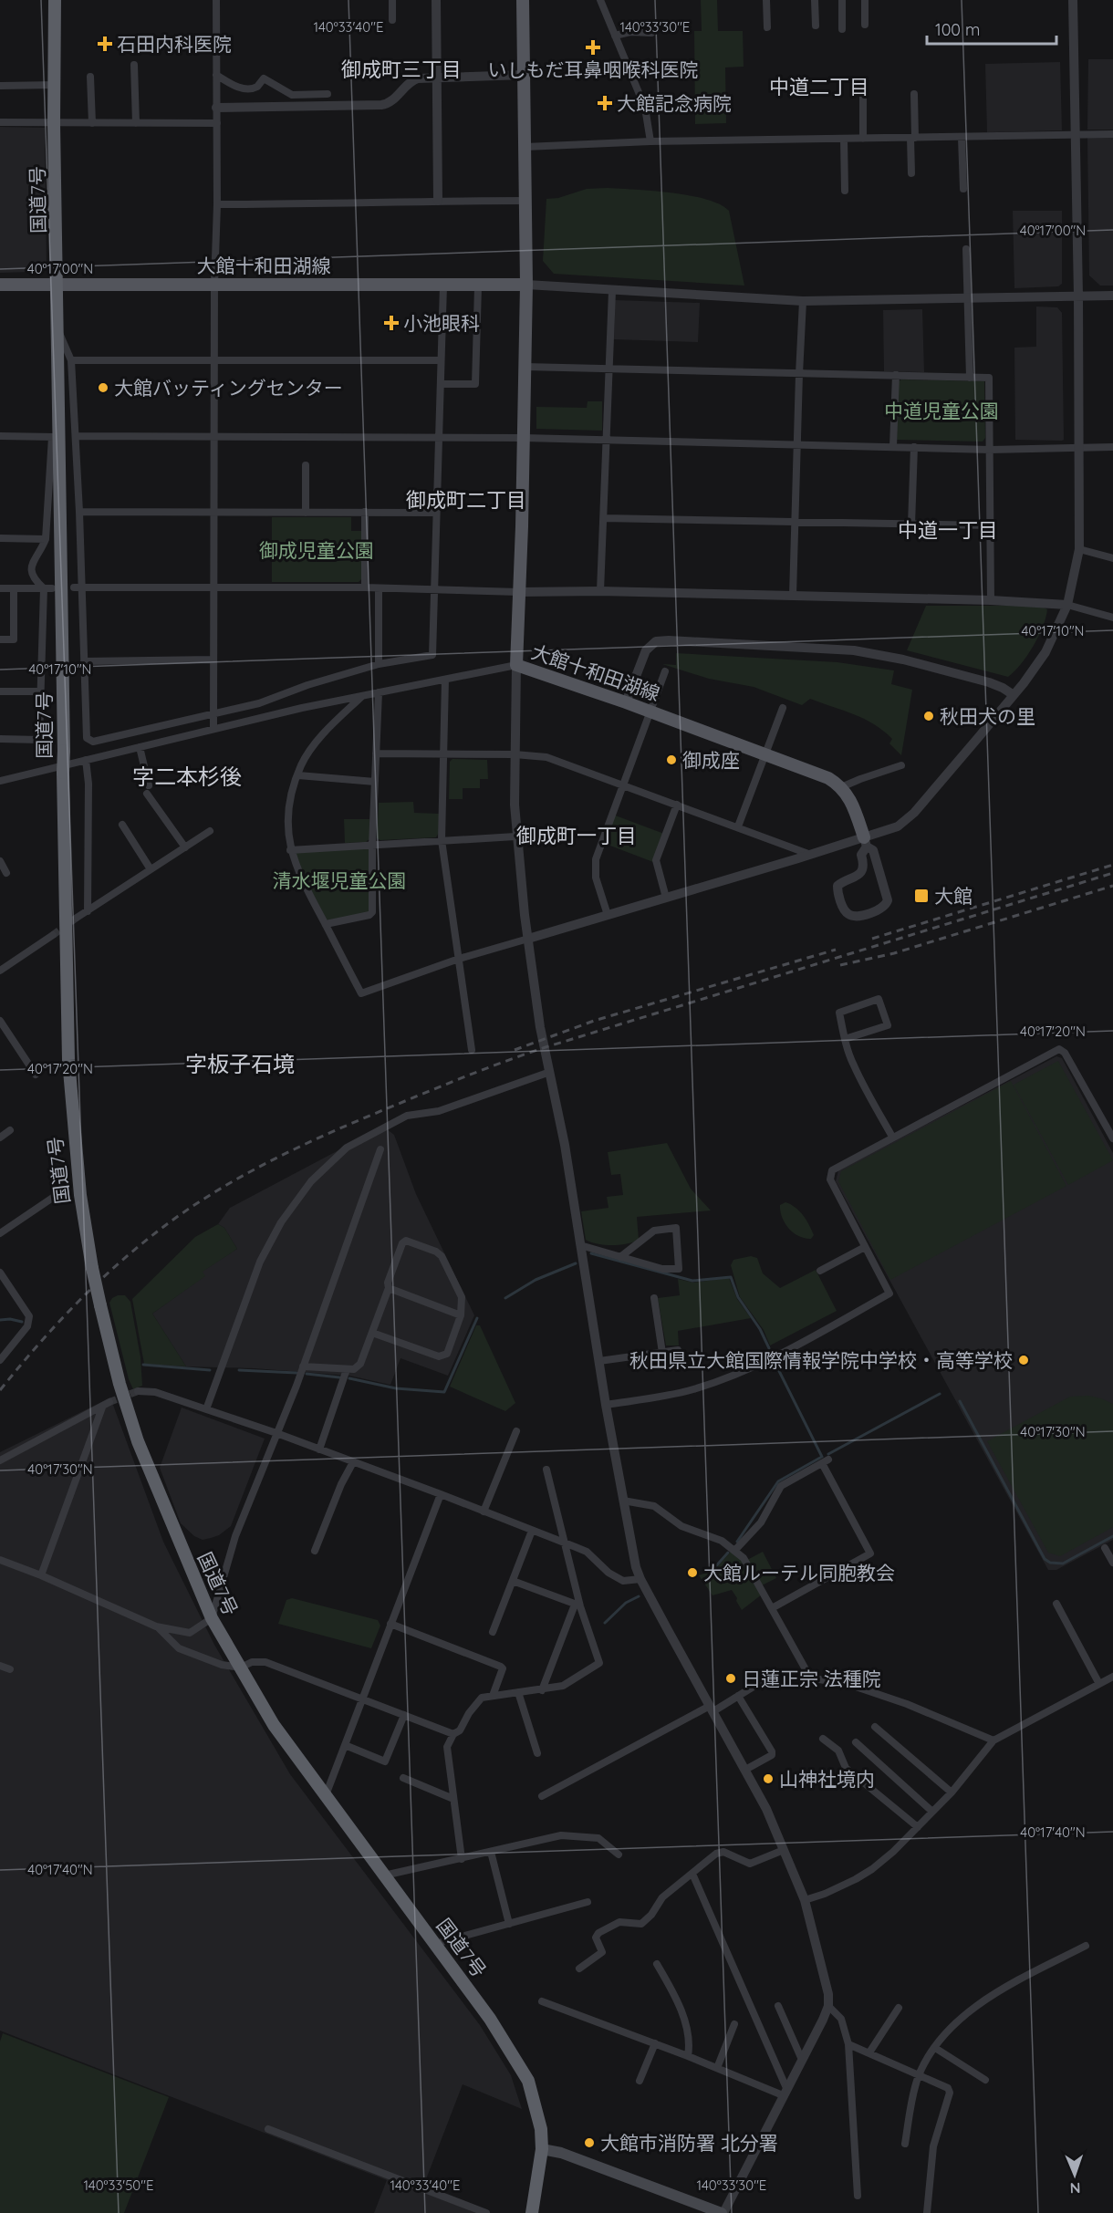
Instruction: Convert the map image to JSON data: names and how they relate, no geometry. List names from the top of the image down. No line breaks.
{"streets":{"highway":["国道7号"],"main road":["大館十和田湖線"]},"crossings":[["国道7号","大館十和田湖線"]],"districts":["御成町三丁目","中道二丁目","御成町二丁目","中道一丁目","字二本杉後","御成町一丁目","字板子石境"],"parks":["中道児童公園","御成児童公園","清水堰児童公園"],"places":{"health":["石田内科医院","いしもだ耳鼻咽喉科医院","大館記念病院","小池眼科"],"other":["大館バッティングセンター","秋田犬の里","御成座","秋田県立大館国際情報学院中学校・高等学校","大館ルーテル同胞教会","日蓮正宗 法種院","山神社境内","大館市消防署 北分署"],"transit":["大館"]},"scale_bar":"100 m","north":"bottom","coordinates":["140°33'40\"E","140°33'30\"E","40°17'00\"N","40°17'10\"N","40°17'20\"N","40°17'30\"N","40°17'40\"N","140°33'50\"E"]}
